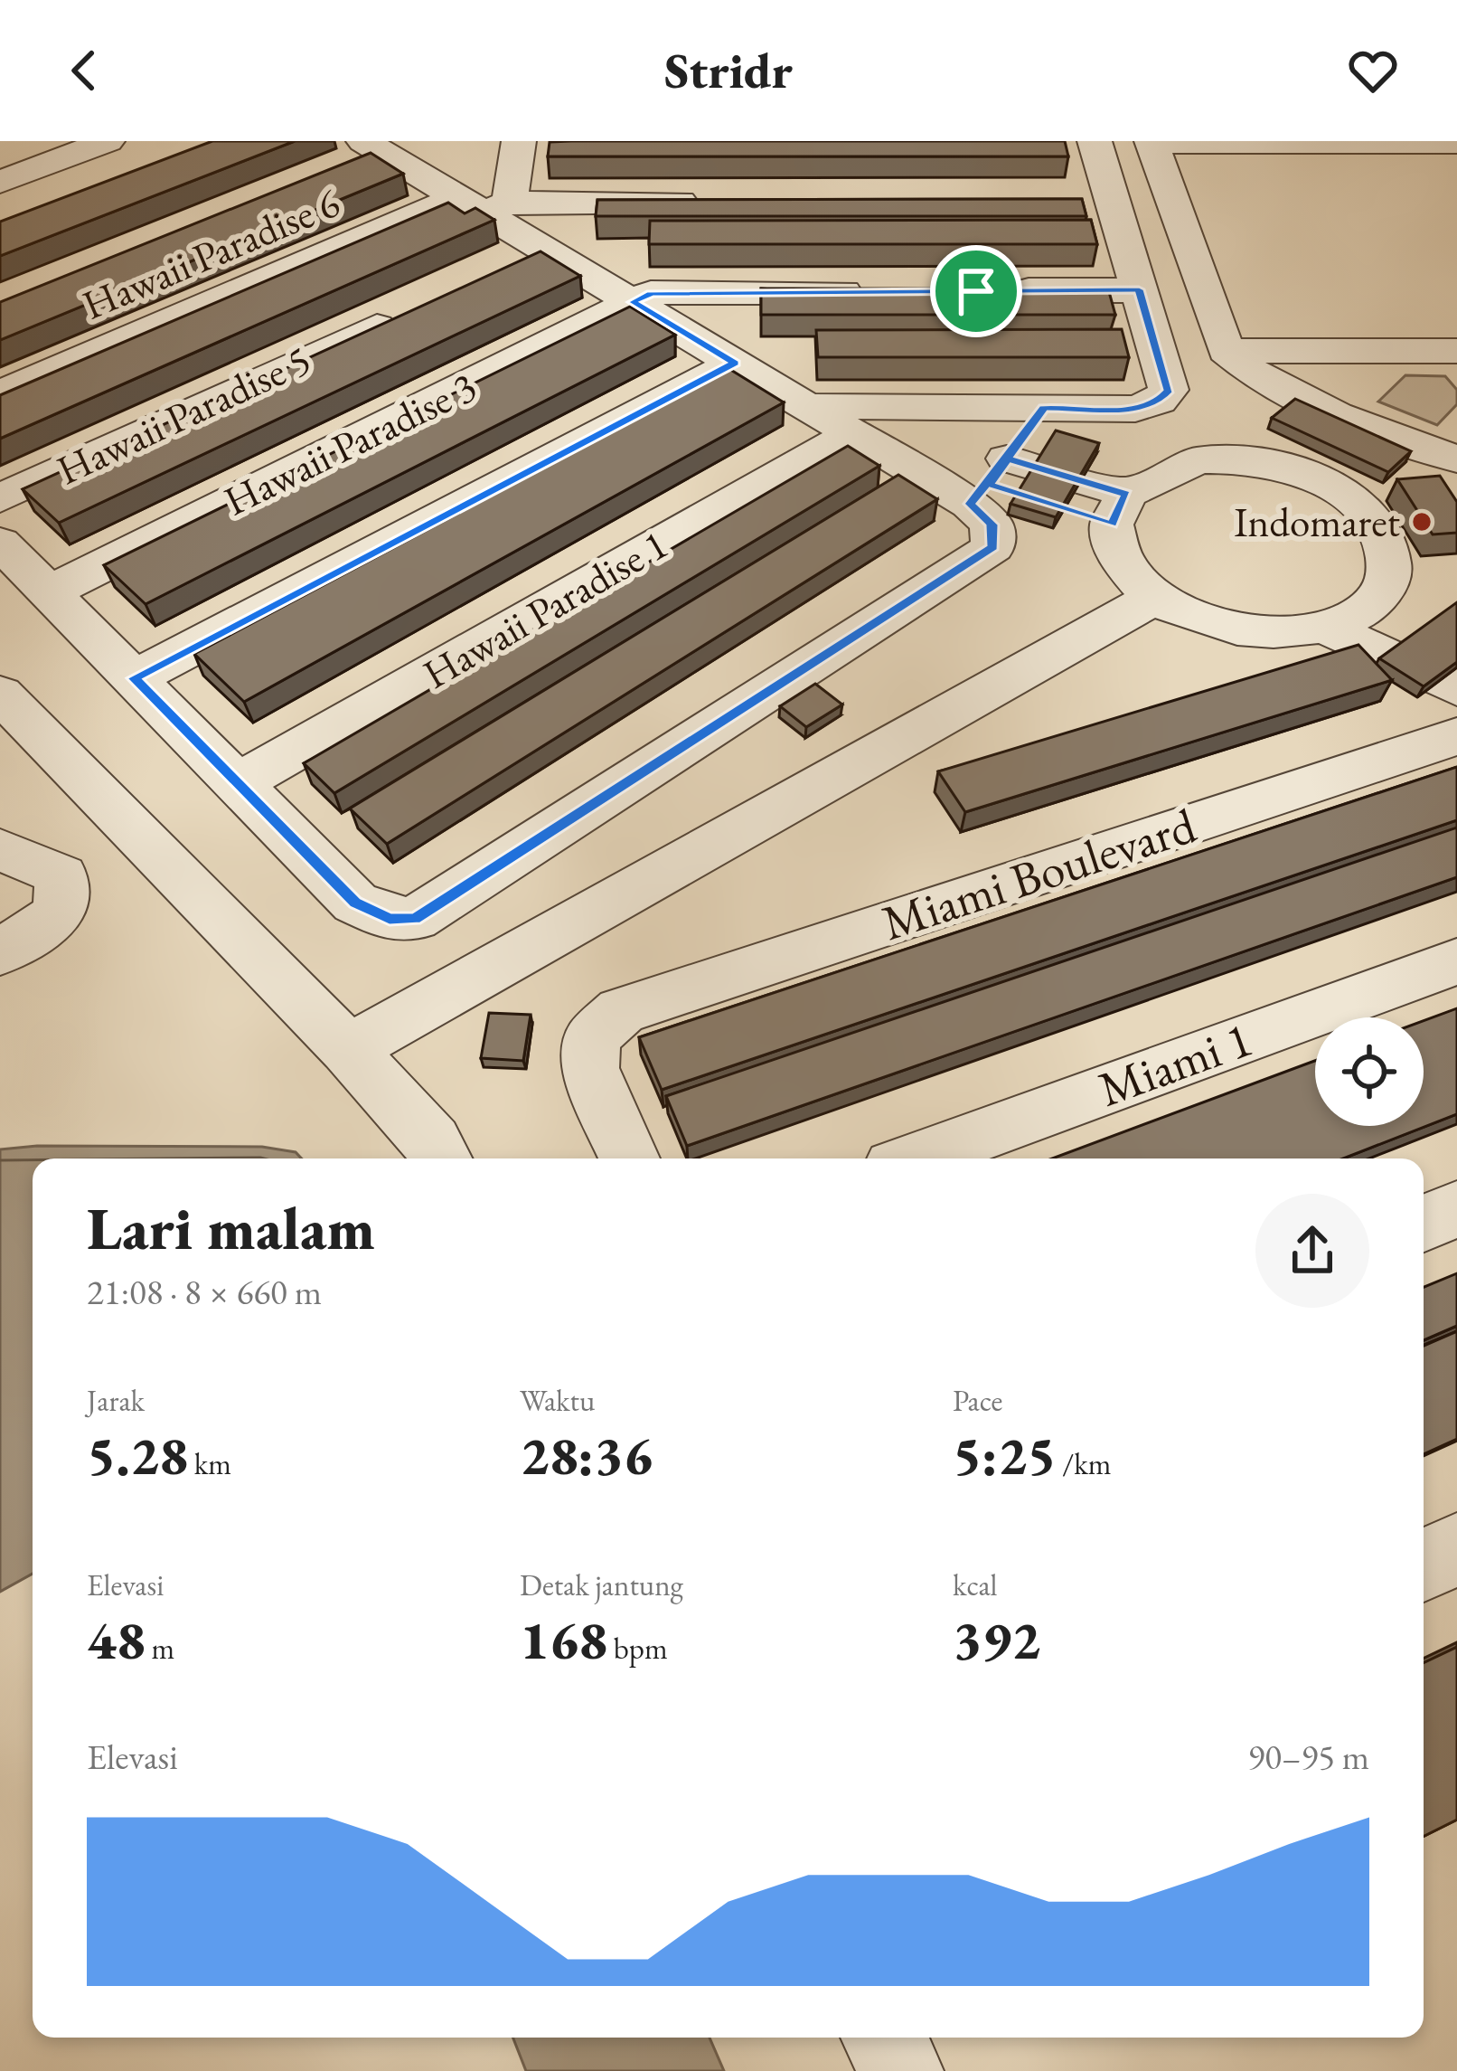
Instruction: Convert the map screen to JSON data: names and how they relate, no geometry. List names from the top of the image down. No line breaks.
{"streets":{"street":["Hawaii Paradise 6","Hawaii Paradise 5","Hawaii Paradise 3","Hawaii Paradise 1","Miami Boulevard","Miami 1"]},"places":["Indomaret"],"page":{"header":"Stridr","heading":["Lari malam","21:08 · 8 × 660 m"],"stats":[["Jarak","5.28 km"],["Waktu","28:36"],["Pace","5:25 /km"],["Elevasi","48 m"],["Detak jantung","168 bpm"],["kcal","392"]],"chart":["Elevasi","90–95 m"]}}
